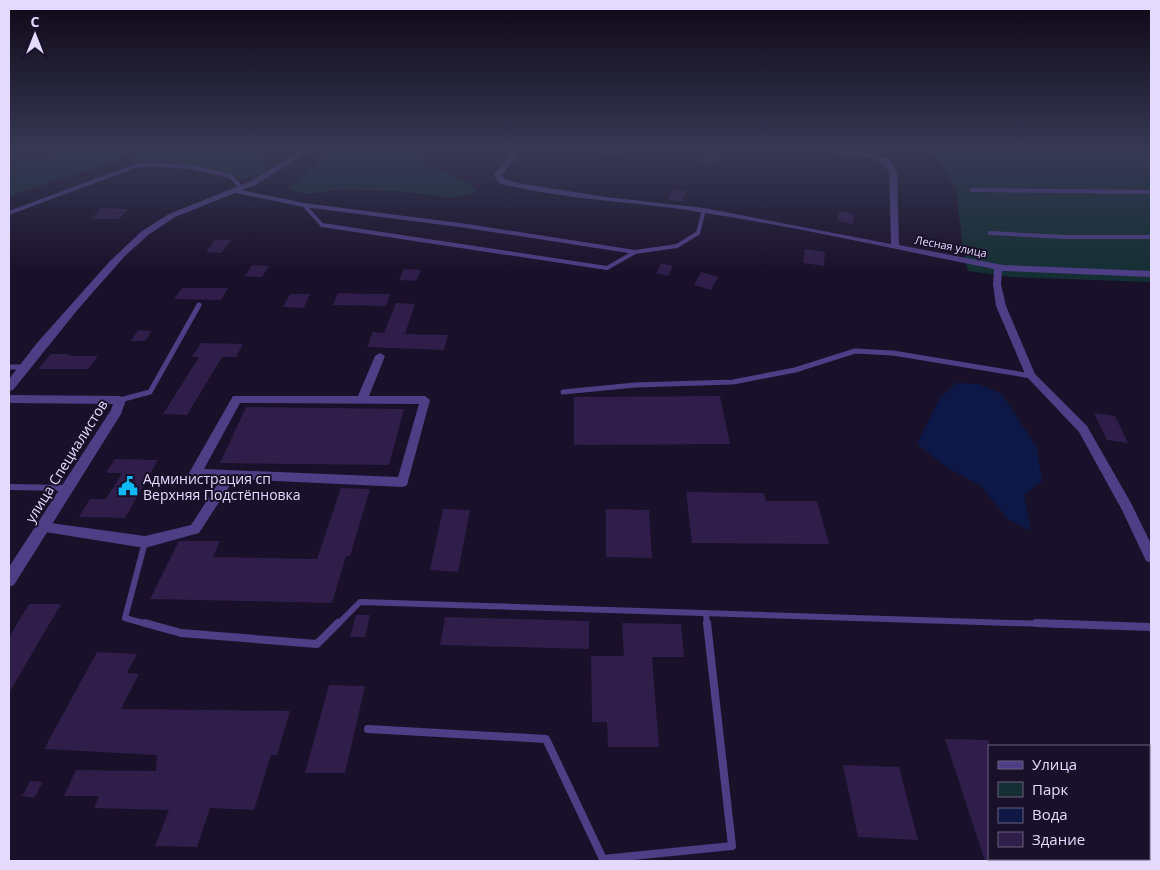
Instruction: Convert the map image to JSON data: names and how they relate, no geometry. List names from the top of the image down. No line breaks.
{"streets":{"street":["Лесная улица","улица Специалистов"]},"places":{"public building":["Администрация сп Верхняя Подстёпновка"]},"legend":["Улица","Парк","Вода","Здание"],"north":"top"}
